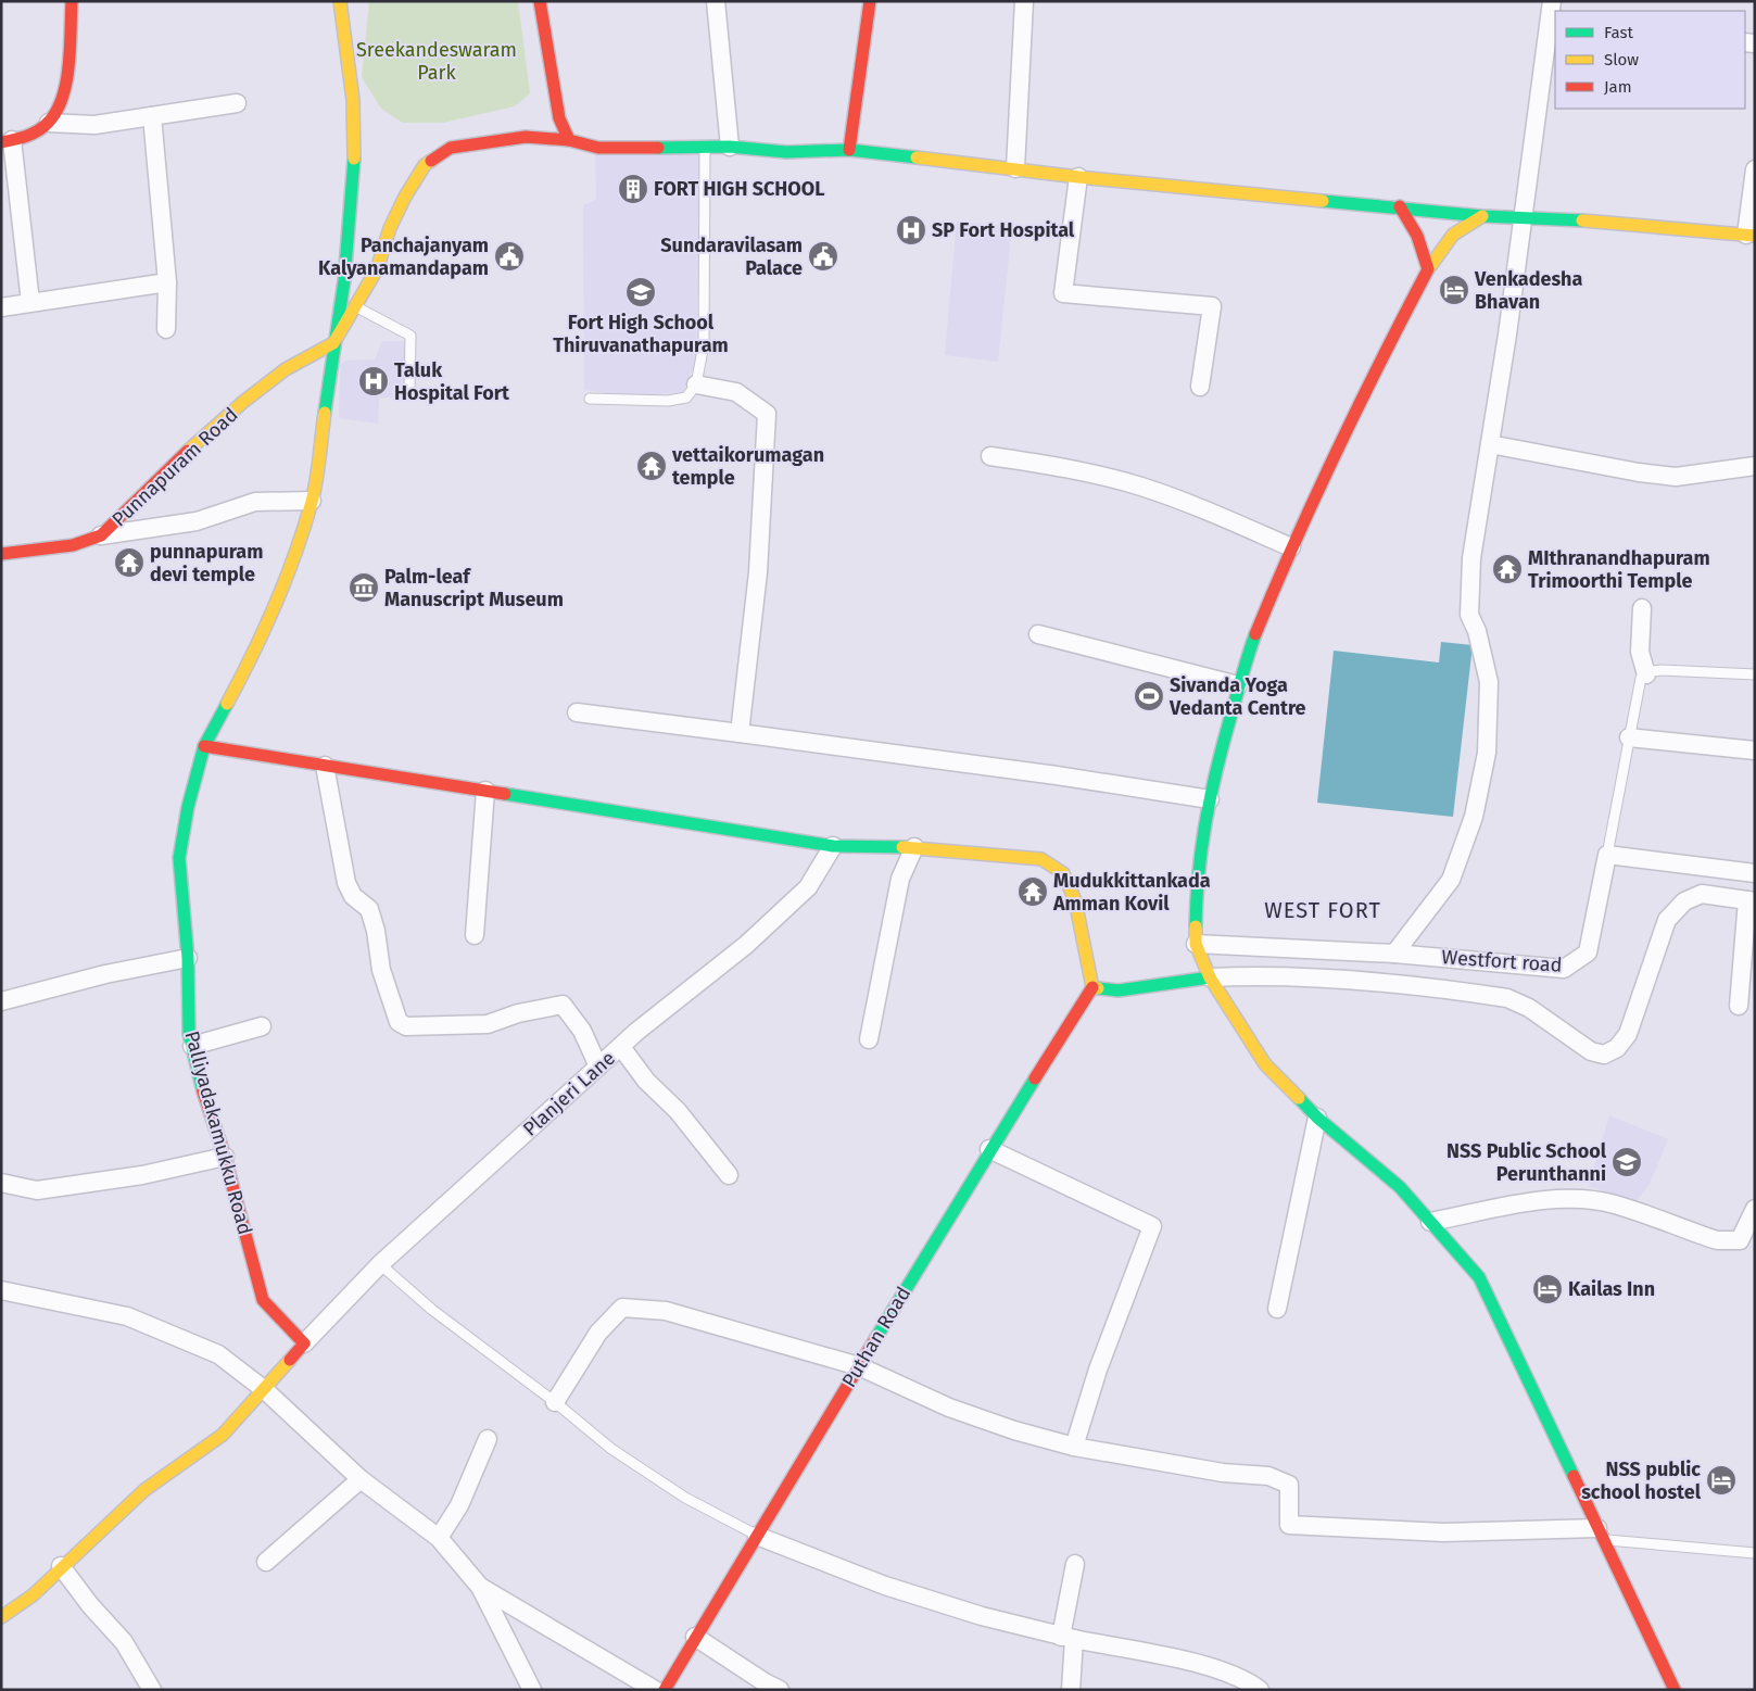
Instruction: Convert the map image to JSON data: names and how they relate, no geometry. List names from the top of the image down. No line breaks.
{"streets":{"street":["Punnapuram Road","Westfort road","Planjeri Lane","Palliyadakamukku Road","Puthan Road"]},"crossings":[["Punnapuram Road","Palliyadakamukku Road"],["Planjeri Lane","Palliyadakamukku Road"]],"districts":["WEST FORT"],"parks":["Sreekandeswaram Park"],"places":{"building":["FORT HIGH SCHOOL"],"hospital":["SP Fort Hospital","Taluk Hospital Fort"],"public building":["Panchajanyam Kalyanamandapam","Sundaravilasam Palace"],"hotel":["Venkadesha Bhavan","Kailas Inn","NSS public school hostel"],"school or university":["Fort High School Thiruvanathapuram","NSS Public School Perunthanni"],"temple":["vettaikorumagan temple","punnapuram devi temple","MIthranandhapuram Trimoorthi Temple","Mudukkittankada Amman Kovil"],"museum":["Palm-leaf Manuscript Museum"],"sports":["Sivanda Yoga Vedanta Centre"]},"legend":["Fast","Slow","Jam"]}
